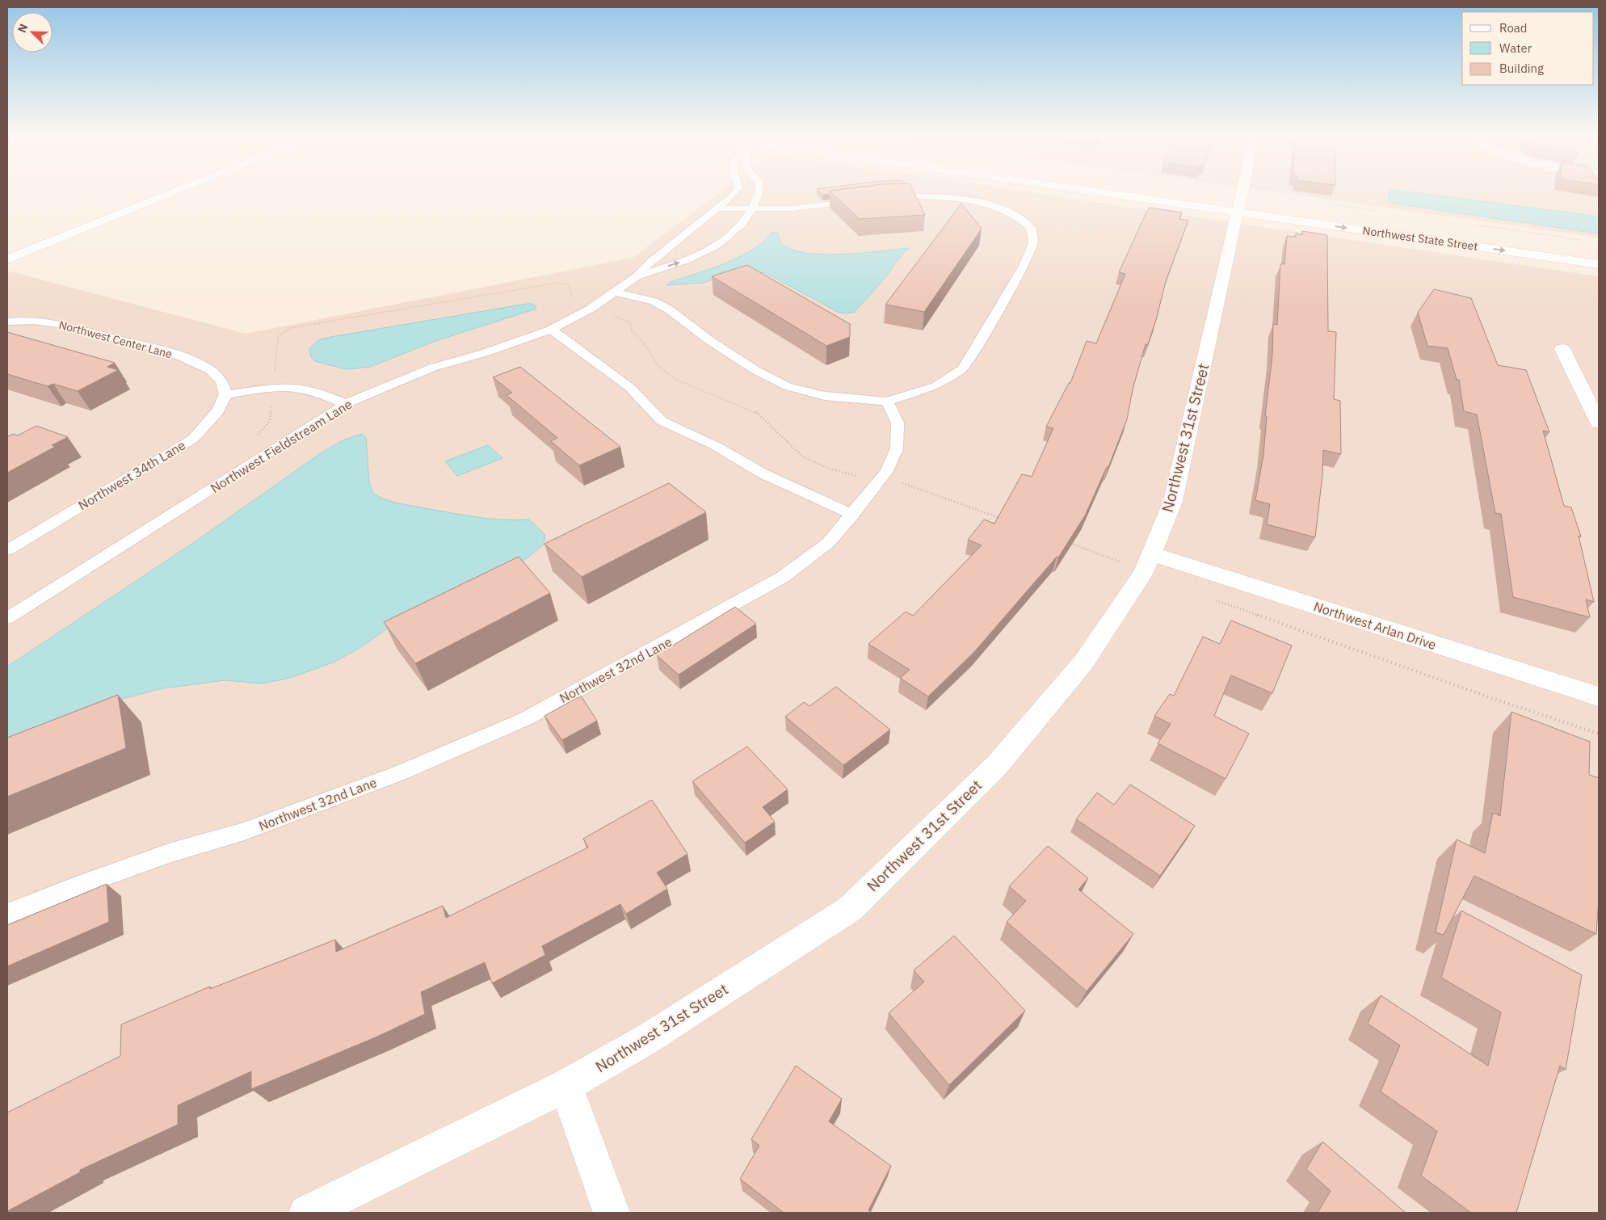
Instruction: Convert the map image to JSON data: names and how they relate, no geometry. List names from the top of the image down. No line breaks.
{"streets":{"main road":["Northwest State Street","Northwest 31st Street","Northwest Arlan Drive"],"lane":["Northwest Center Lane","Northwest Fieldstream Lane","Northwest 34th Lane","Northwest 32nd Lane"]},"crossings":[["Northwest State Street","Northwest 31st Street"],["Northwest Center Lane","Northwest 34th Lane"],["Northwest 31st Street","Northwest Arlan Drive"]],"legend":["Road","Water","Building"],"north":"top left"}
